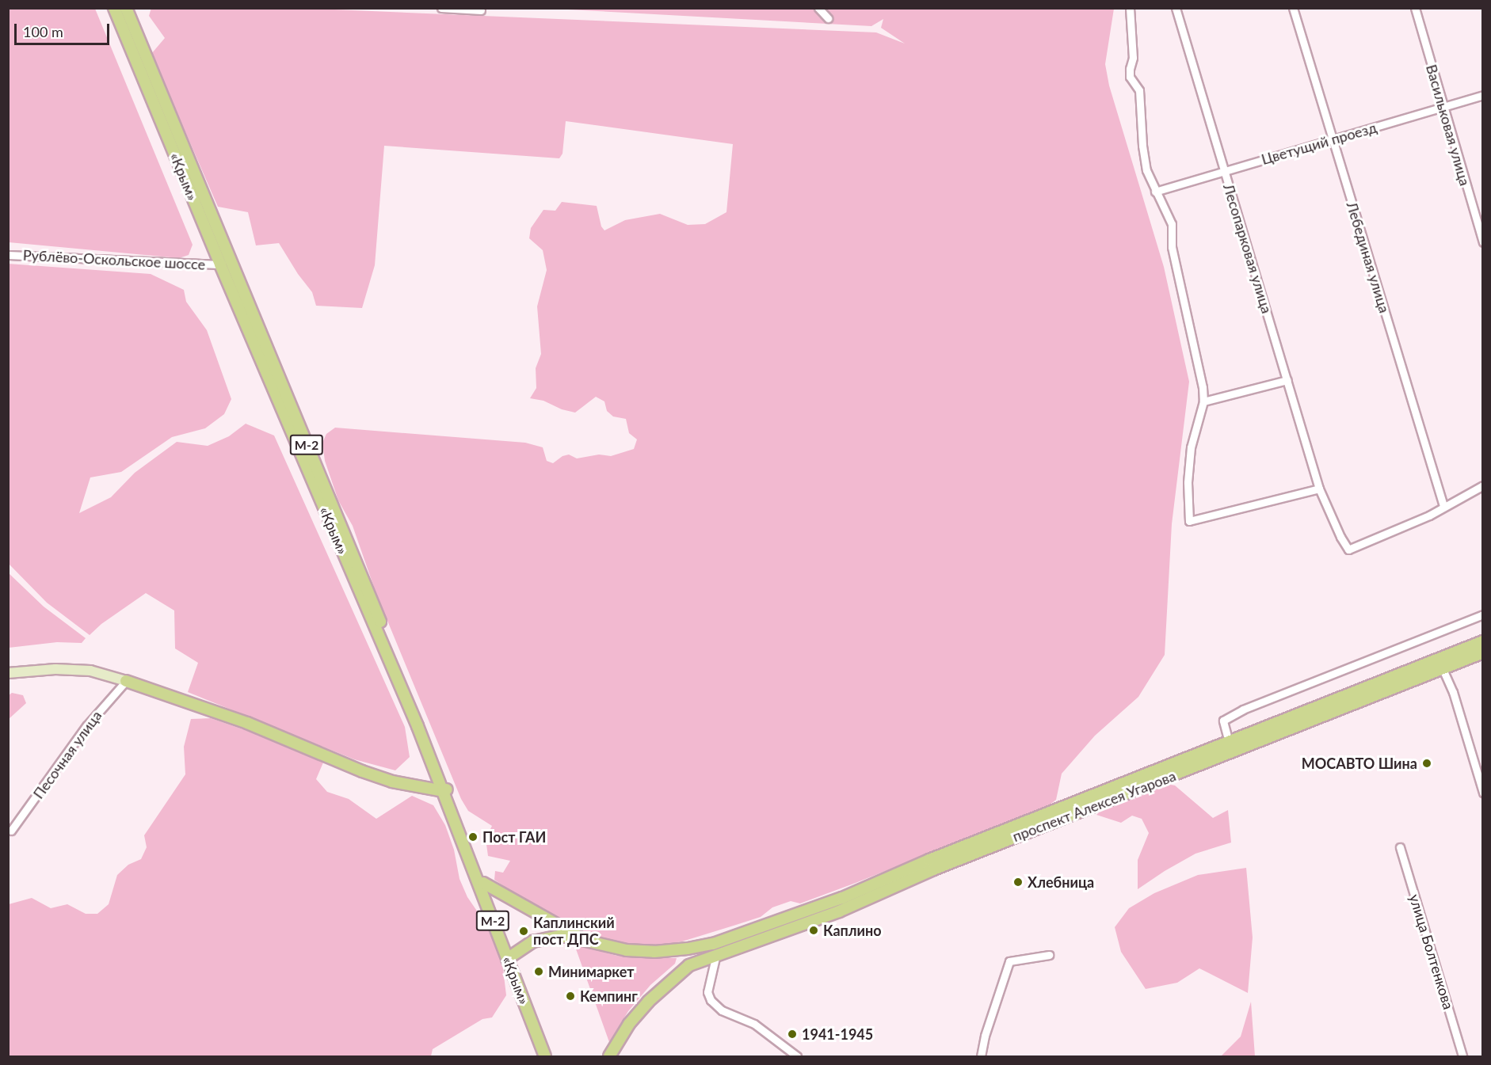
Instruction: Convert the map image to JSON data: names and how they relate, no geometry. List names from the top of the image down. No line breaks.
{"streets":{"main road":["«Крым»","М-2","проспект Алексея Угарова"],"street":["Васильковая улица","Цветущий проезд","Лесопарковая улица","Лебединая улица","Рублёво-Оскольское шоссе","Песочная улица","улица Болтенкова"]},"crossings":[["Васильковая улица","Цветущий проезд"],["Цветущий проезд","Лесопарковая улица"],["Цветущий проезд","Лебединая улица"],["«Крым»","Рублёво-Оскольское шоссе"],["«Крым»","проспект Алексея Угарова"],["Лесопарковая улица","Лебединая улица"]],"places":["МОСАВТО Шина","Пост ГАИ","Хлебница","Каплино","Каплинский пост ДПС","Минимаркет","Кемпинг","1941-1945"],"scale_bar":"100 m"}
